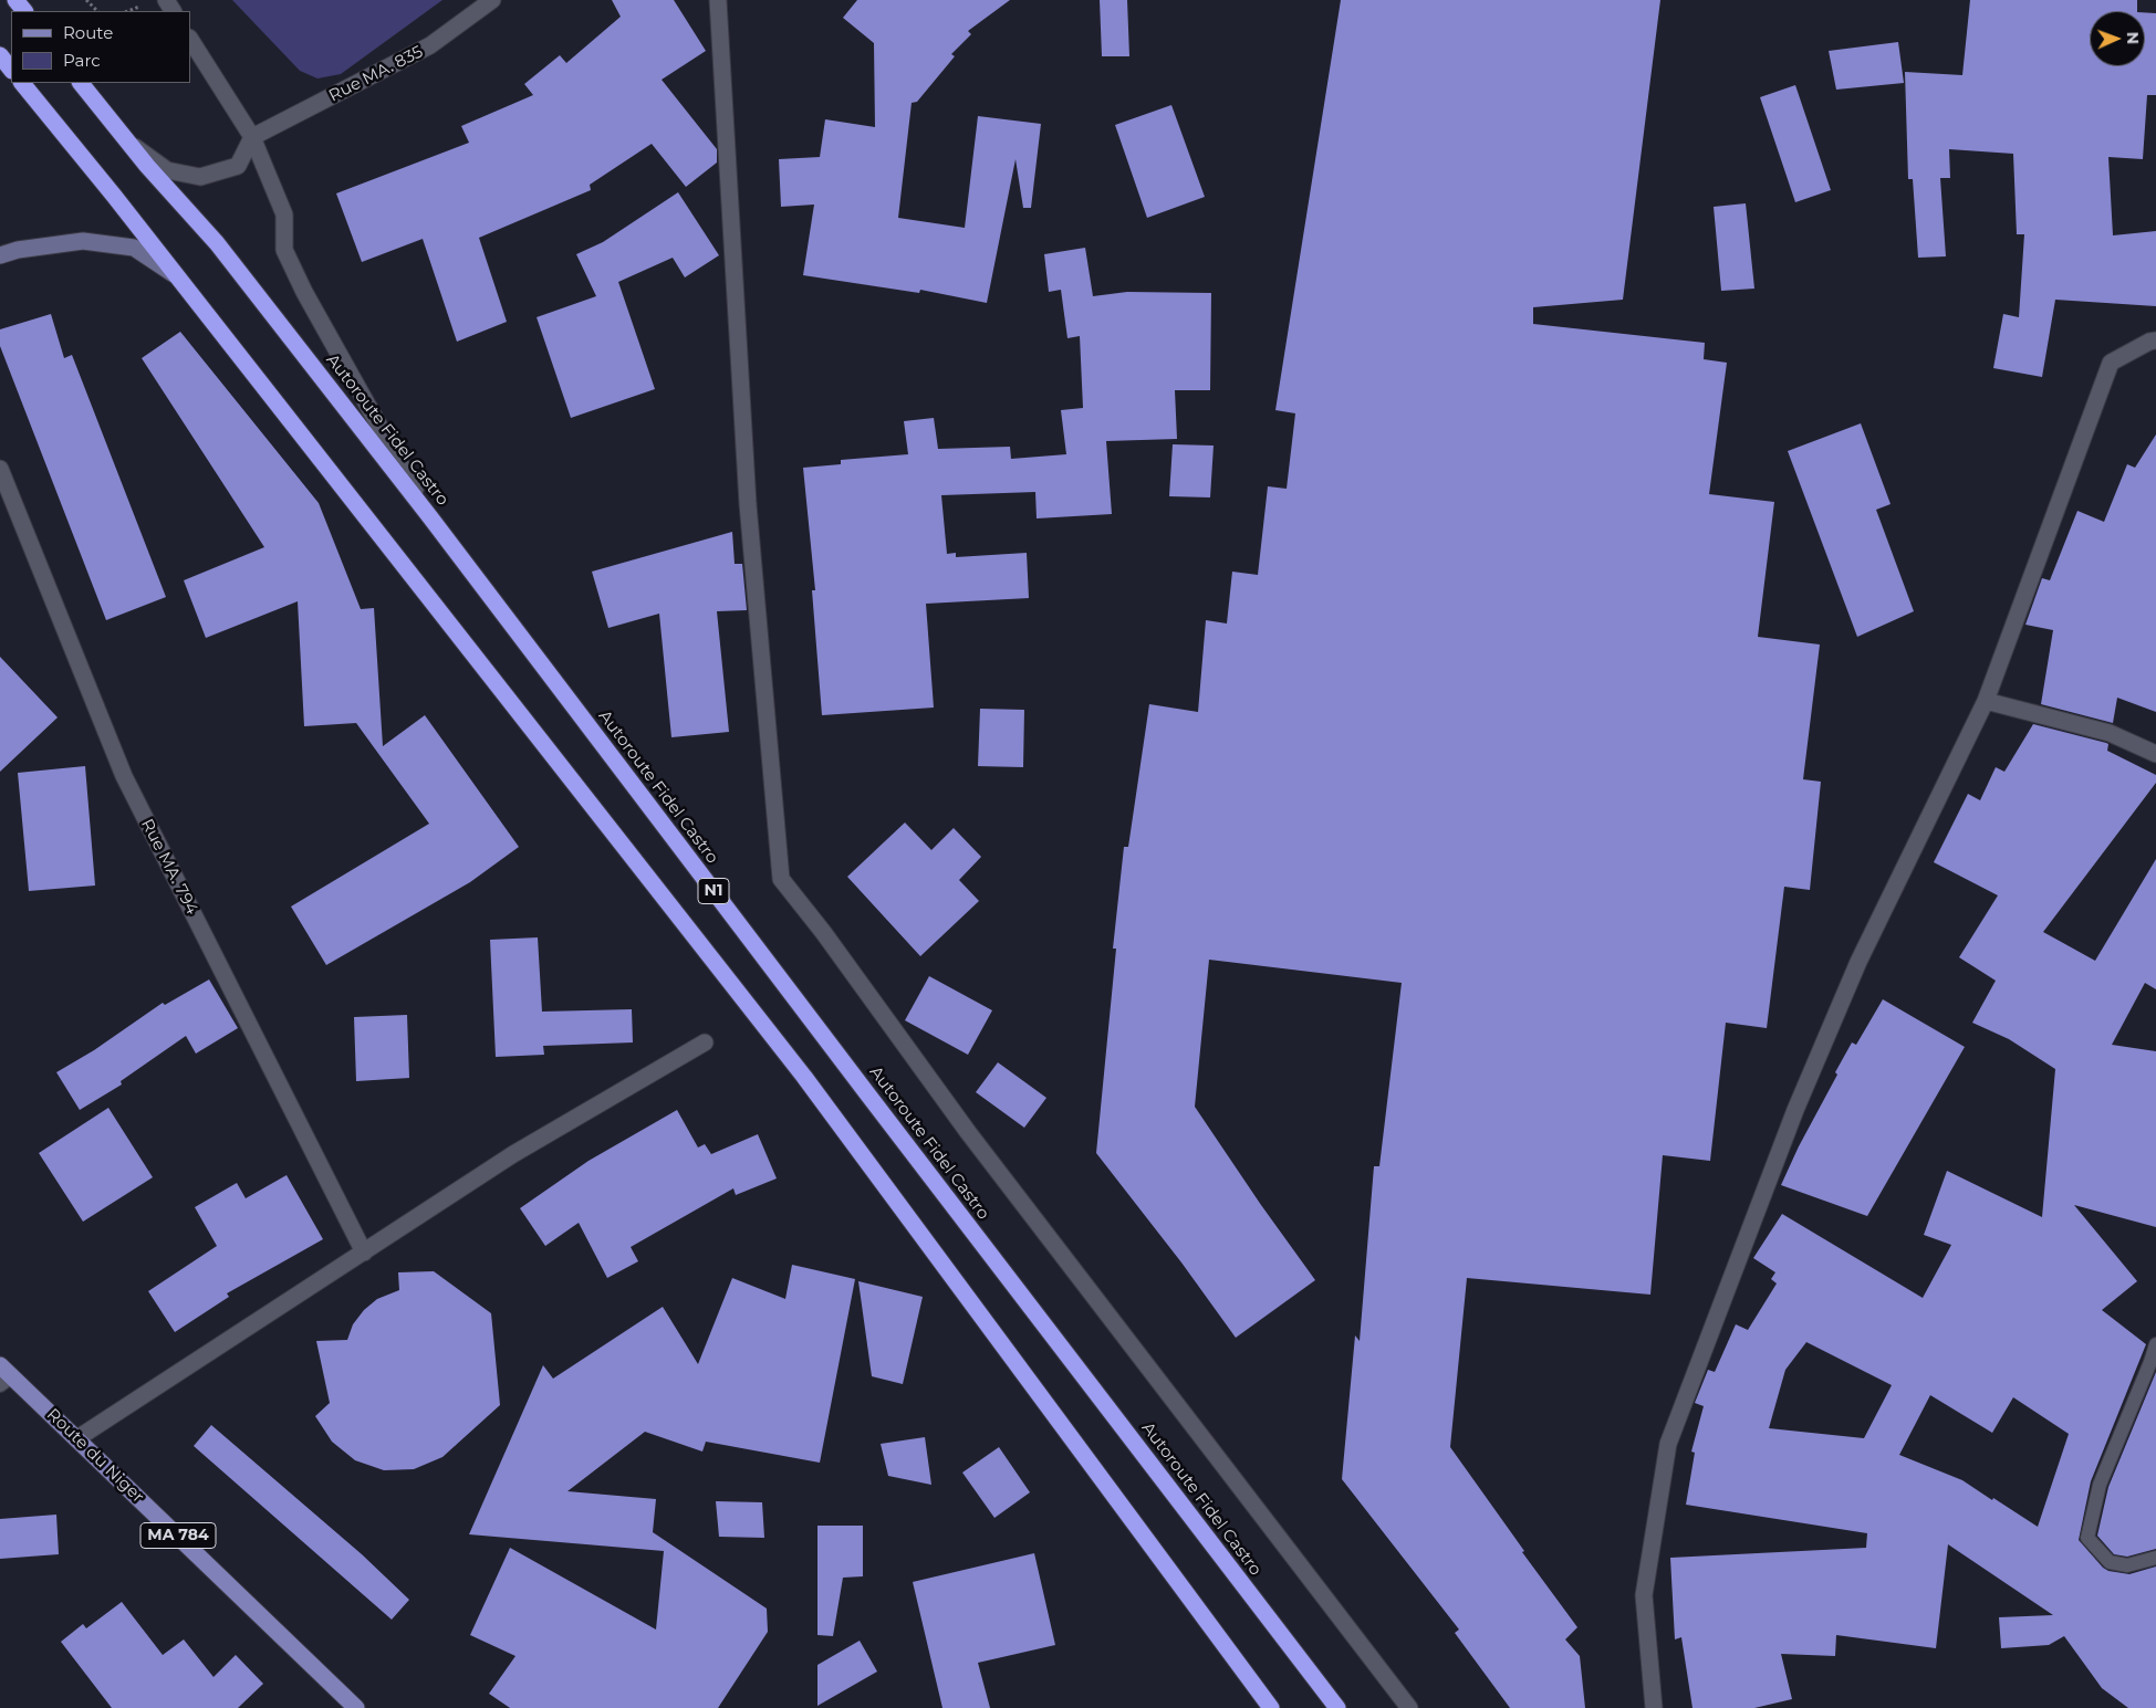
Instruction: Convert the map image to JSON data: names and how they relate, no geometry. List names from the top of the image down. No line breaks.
{"streets":{"highway":["Autoroute Fidel Castro","N1"],"main road":["Route du Niger","MA 784"],"street":["Rue MA. 835","Rue MA. 794"]},"legend":["Route","Parc"],"north":"right"}
